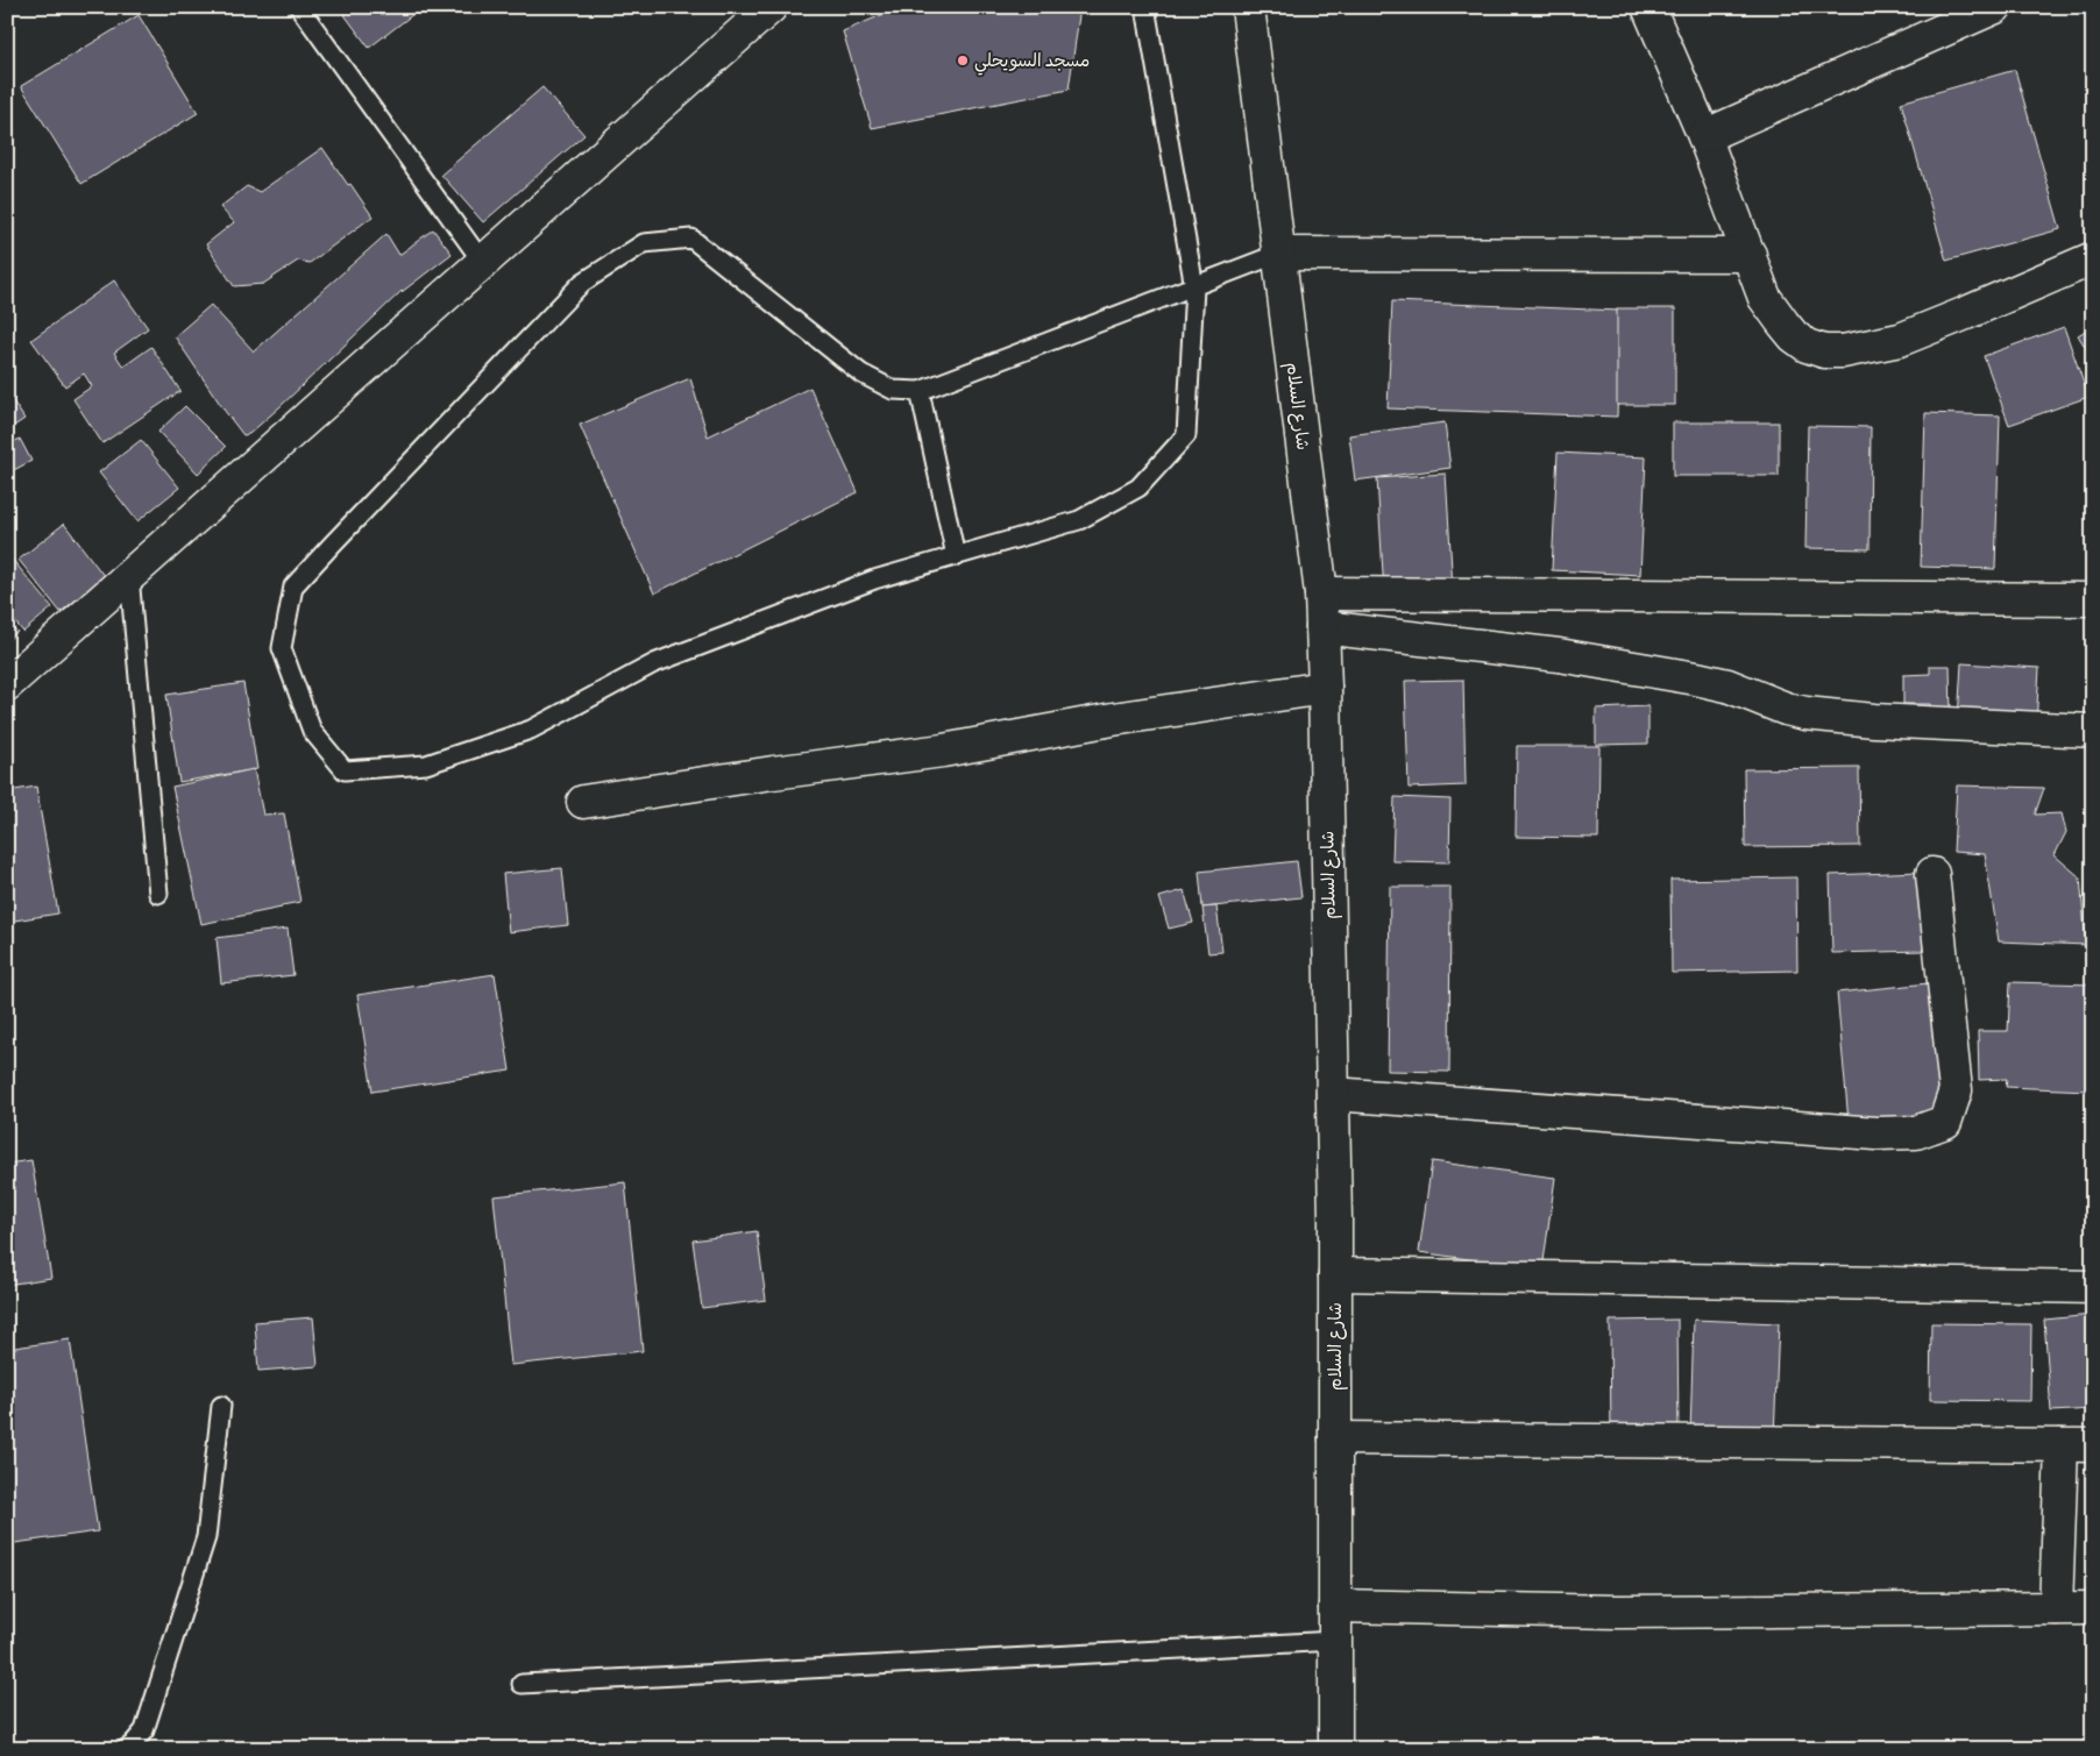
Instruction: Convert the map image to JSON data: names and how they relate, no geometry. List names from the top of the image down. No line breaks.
{"streets":{"street":["شارع السلام"]},"places":["مسجد السويحلي"]}
